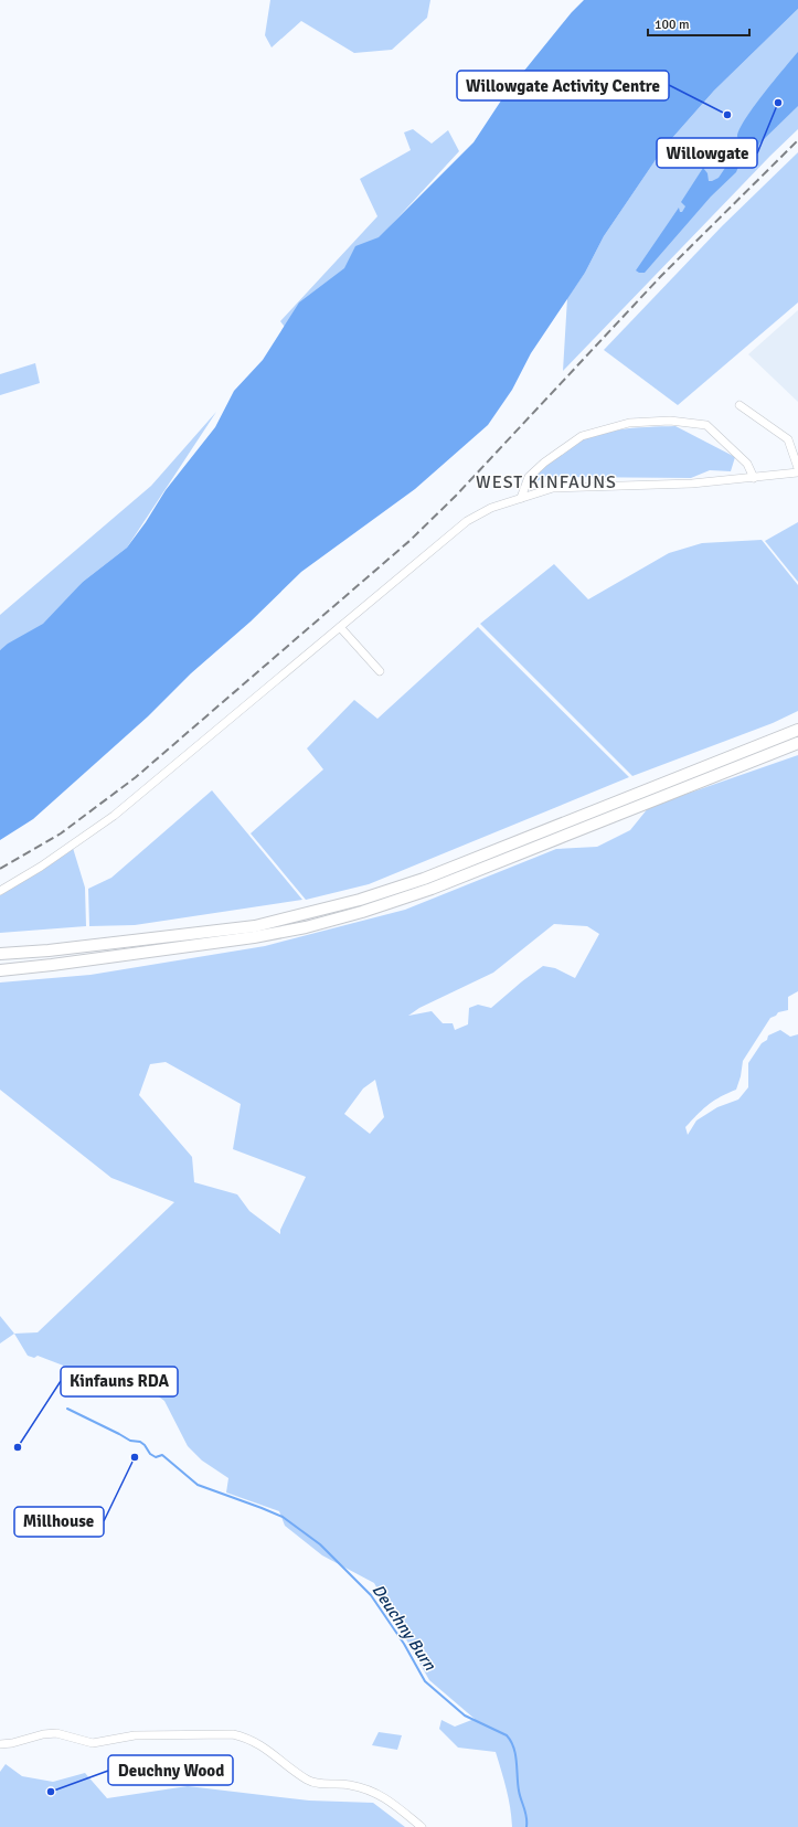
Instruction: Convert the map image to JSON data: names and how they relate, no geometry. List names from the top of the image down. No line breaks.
{"districts":["WEST KINFAUNS"],"water":["Deuchny Burn"],"places":["Willowgate","Willowgate Activity Centre","Kinfauns RDA","Millhouse","Deuchny Wood"],"scale_bar":"100 m"}
